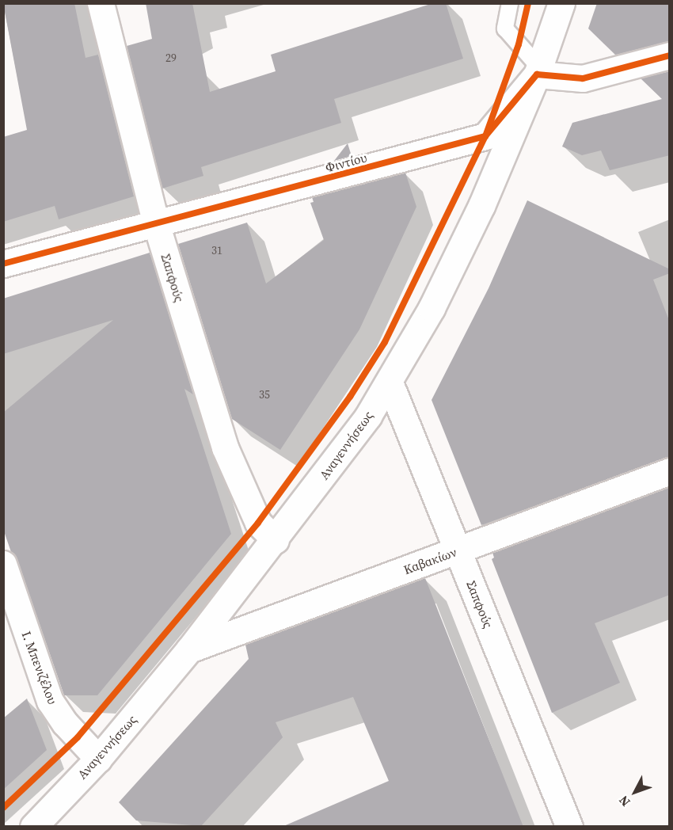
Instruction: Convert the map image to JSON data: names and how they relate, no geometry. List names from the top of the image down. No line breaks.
{"streets":{"street":["Φιντίου","Σαπφούς","Αναγεννήσεως","Καβακίων","Ι. Μπενιζέλου"]},"crossings":[["Φιντίου","Σαπφούς"],["Φιντίου","Αναγεννήσεως"],["Σαπφούς","Αναγεννήσεως"],["Σαπφούς","Καβακίων"],["Αναγεννήσεως","Καβακίων"],["Αναγεννήσεως","Ι. Μπενιζέλου"]],"house_numbers":["29","31","35"],"north":"bottom left"}
